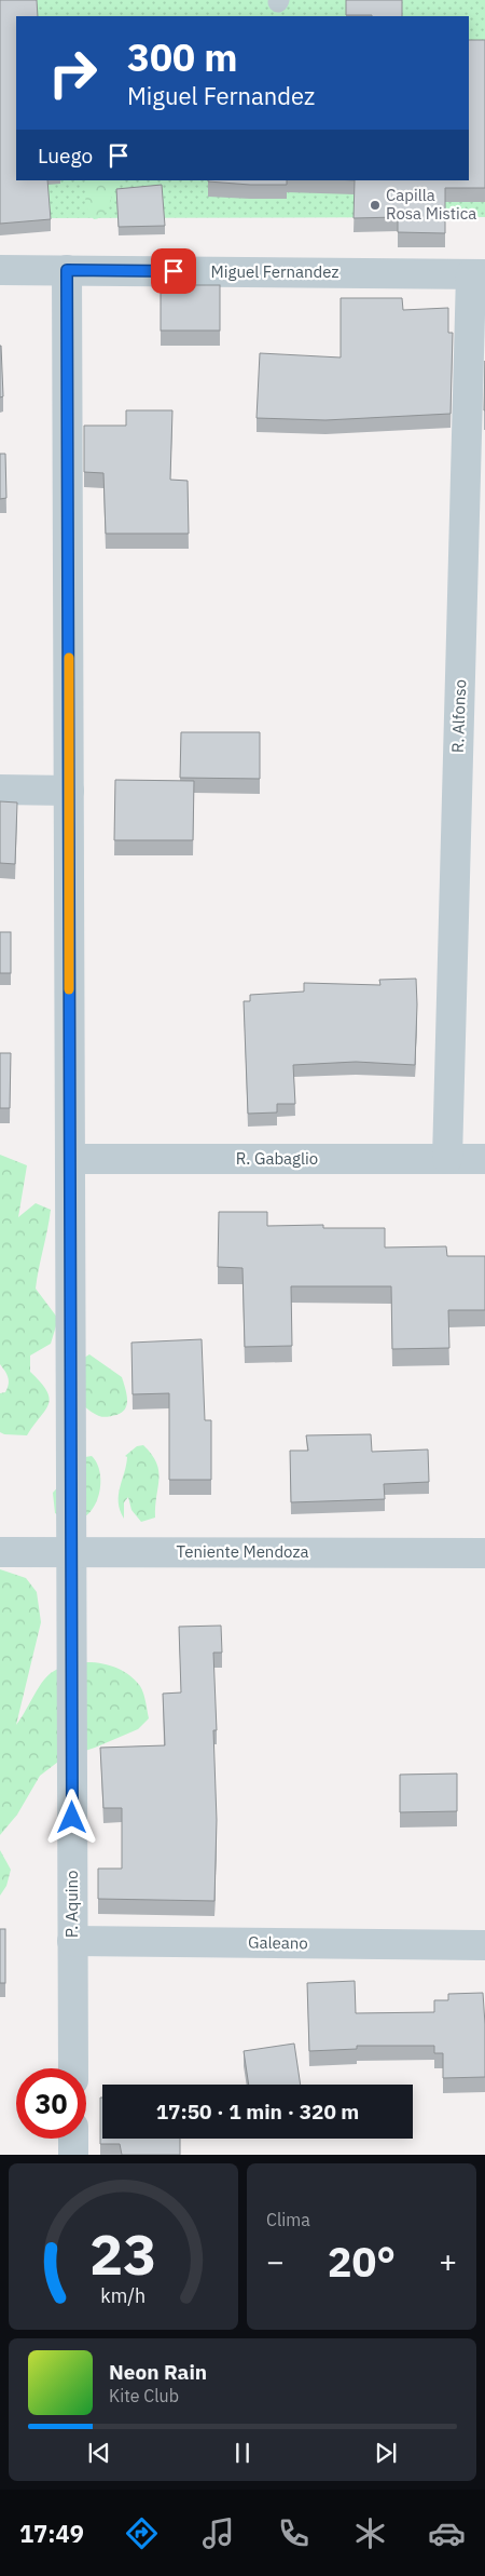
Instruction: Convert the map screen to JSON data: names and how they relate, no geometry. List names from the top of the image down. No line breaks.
{"streets":{"street":["Miguel Fernandez","R. Alfonso","R. Gabaglio","Teniente Mendoza","P. Aquino","Galeano"]},"crossings":[["Miguel Fernandez","R. Alfonso"],["Miguel Fernandez","P. Aquino"],["R. Alfonso","R. Gabaglio"],["R. Gabaglio","P. Aquino"],["Teniente Mendoza","P. Aquino"],["P. Aquino","Galeano"]],"places":["Capilla Rosa Mistica"],"page":{"turn":["300 m","Miguel Fernandez"],"then":"Luego","limit":"30","trip":"17:50 · 1 min · 320 m","tile":"Clima","heat":["−","20°","+"],"song":["Neon Rain","Kite Club"],"tabs":"17:49","gauge":["23","km/h"]}}
